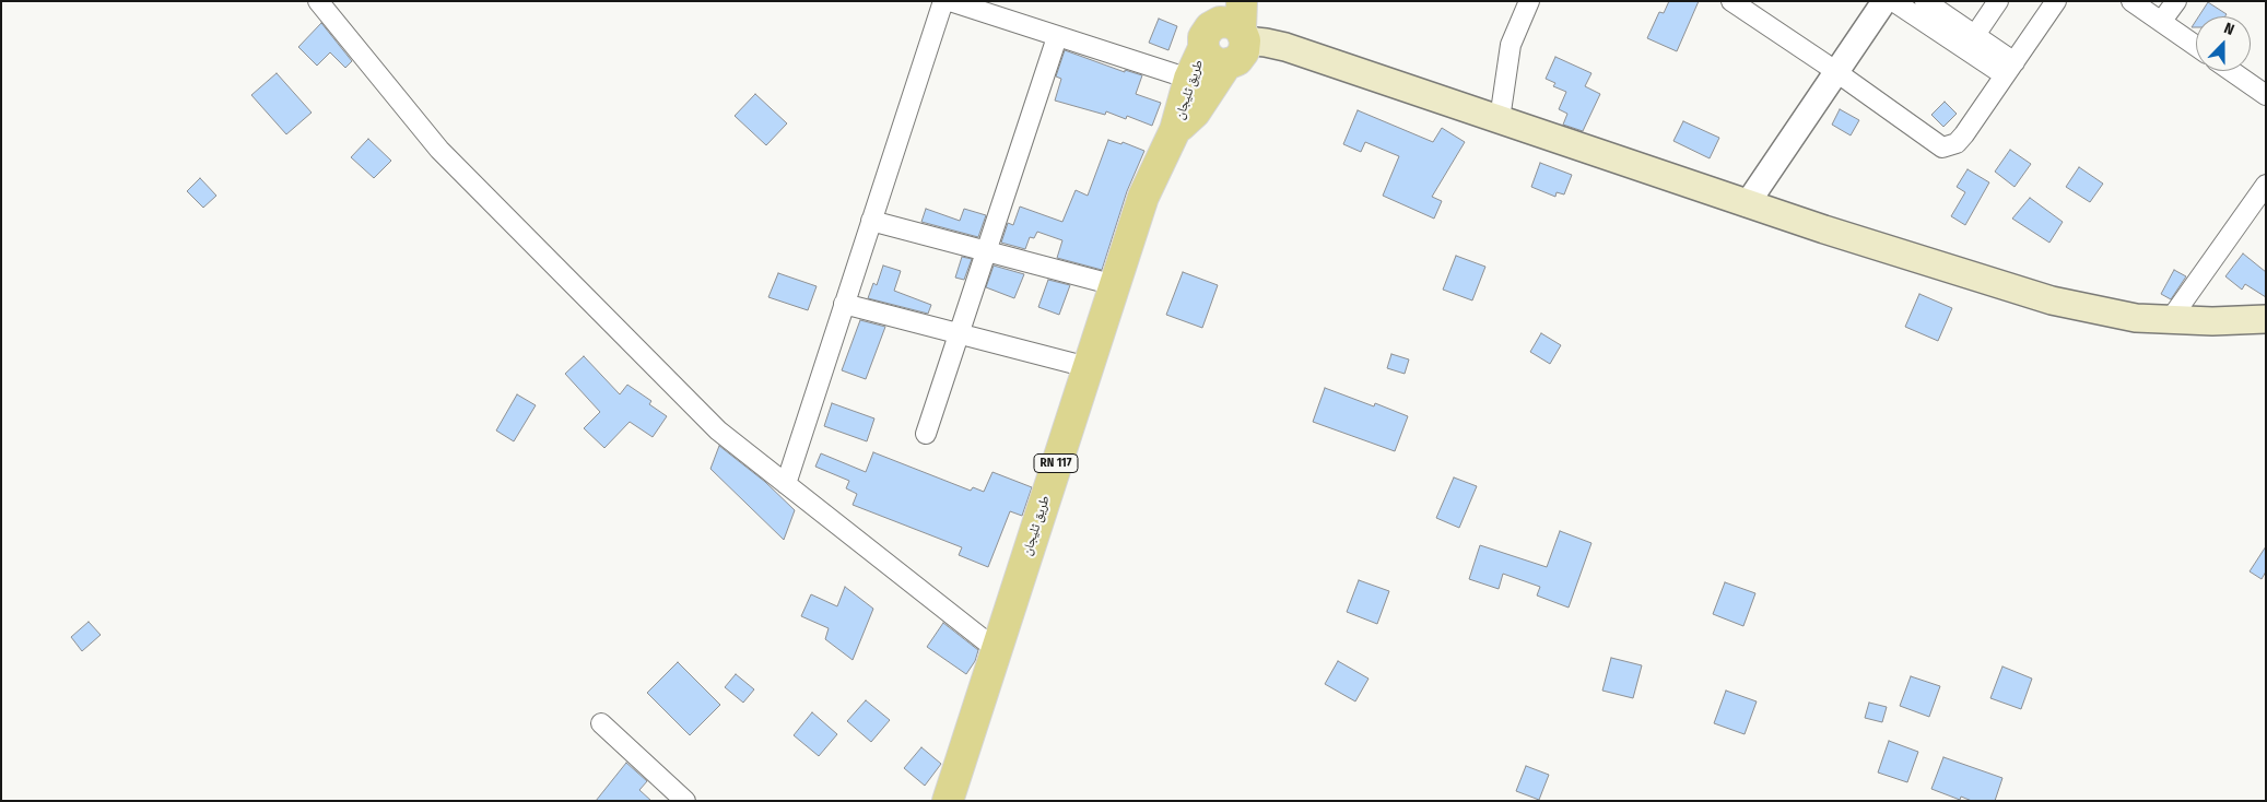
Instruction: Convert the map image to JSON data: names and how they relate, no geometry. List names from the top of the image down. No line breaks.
{"streets":{"main road":["طريق ثليجان","RN 117"]},"north":"top"}
